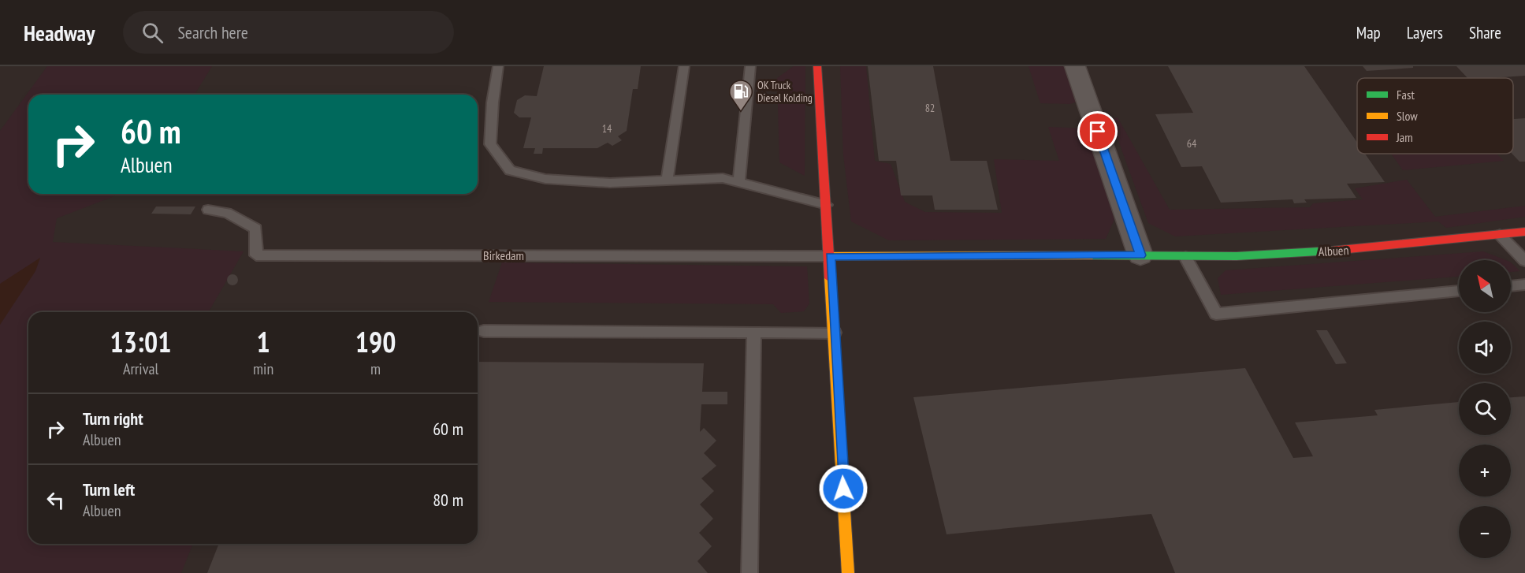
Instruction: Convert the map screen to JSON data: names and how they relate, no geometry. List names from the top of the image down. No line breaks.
{"streets":{"street":["Albuen"],"lane":["Birkedam"]},"crossings":[["Albuen","Birkedam"]],"places":{"fuel station":["OK Truck Diesel Kolding"]},"house_numbers":["82","14","64"],"legend":["Fast","Slow","Jam"],"north":"top left","page":{"header":"Headway","search":"Search here","nav":["Map","Layers","Share"],"turn":["60 m","Albuen"],"map_buttons":["+","−"],"eta":["13:01","Arrival","1","min","190","m"],"list":[{"name":"Turn right","note":"Albuen","value":"60 m"},{"name":"Turn left","note":"Albuen","value":"80 m"}]}}
